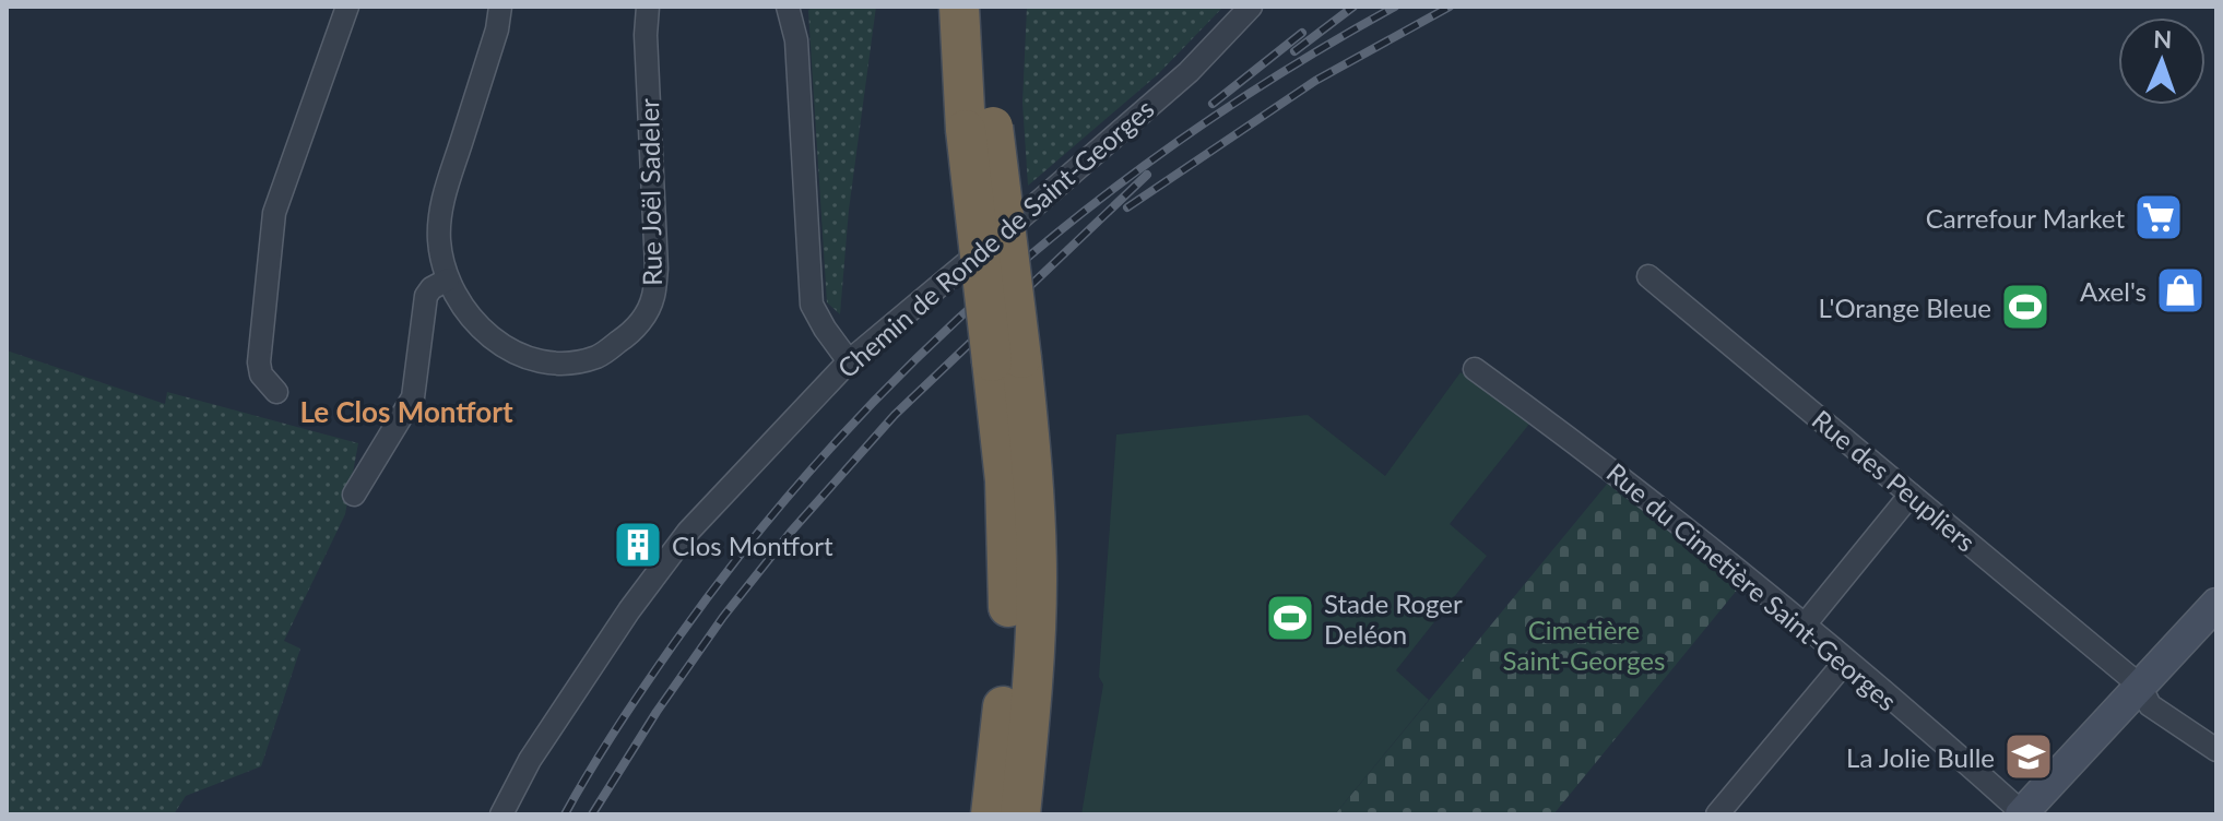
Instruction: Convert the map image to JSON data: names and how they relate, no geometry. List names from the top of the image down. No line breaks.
{"streets":{"street":["Rue Joël Sadeler","Chemin de Ronde de Saint-Georges","Rue des Peupliers","Rue du Cimetière Saint-Georges"]},"districts":["Le Clos Montfort"],"parks":["Cimetière Saint-Georges"],"places":{"supermarket":["Carrefour Market"],"shop":["Axel's"],"sports":["L'Orange Bleue","Stade Roger Deléon"],"building":["Clos Montfort"],"school or university":["La Jolie Bulle"]},"north":"top"}
